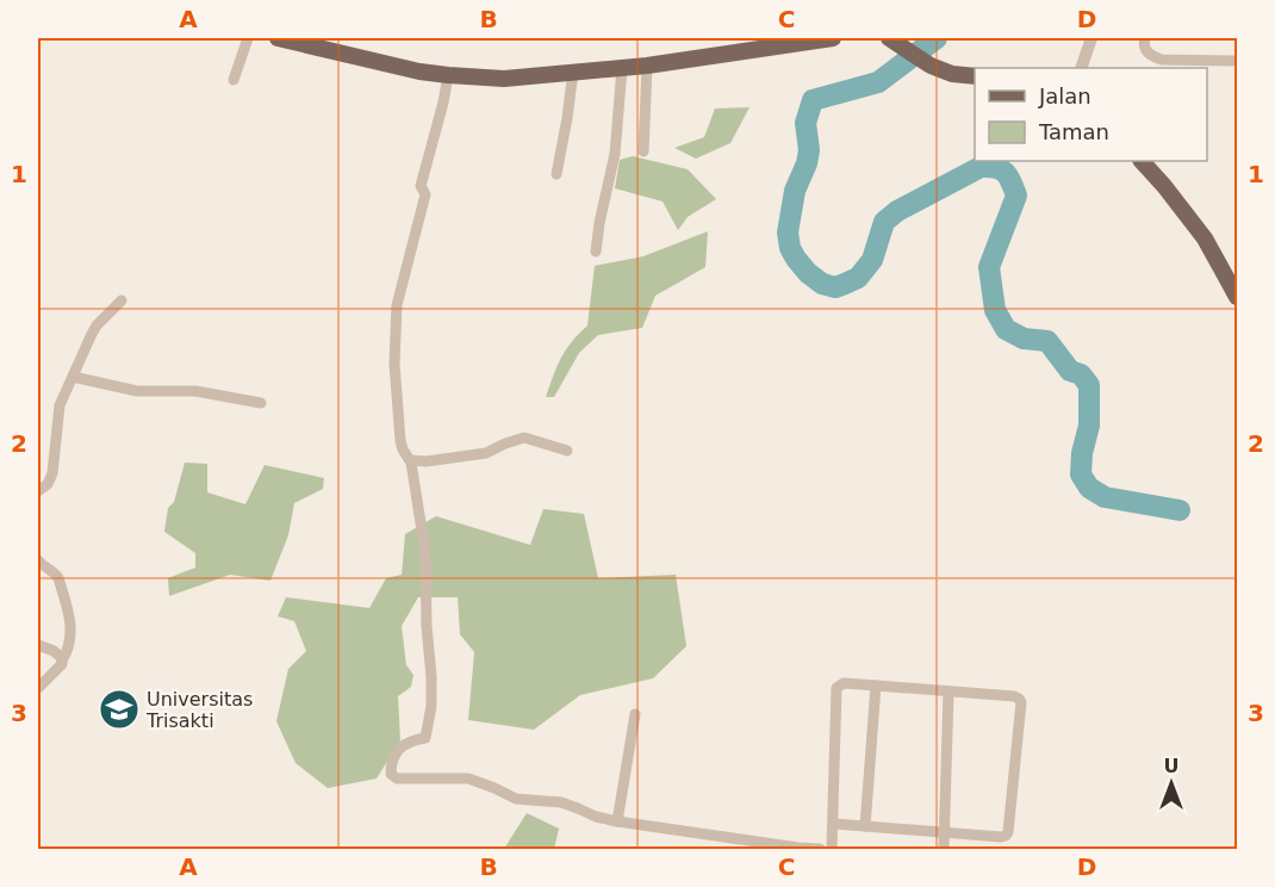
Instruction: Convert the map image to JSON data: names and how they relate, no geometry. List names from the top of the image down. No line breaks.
{"places":{"school or university":["Universitas Trisakti"]},"legend":["Jalan","Taman"],"north":"top","grid":{"columns":["A","B","C","D"],"rows":["1","2","3"]}}
